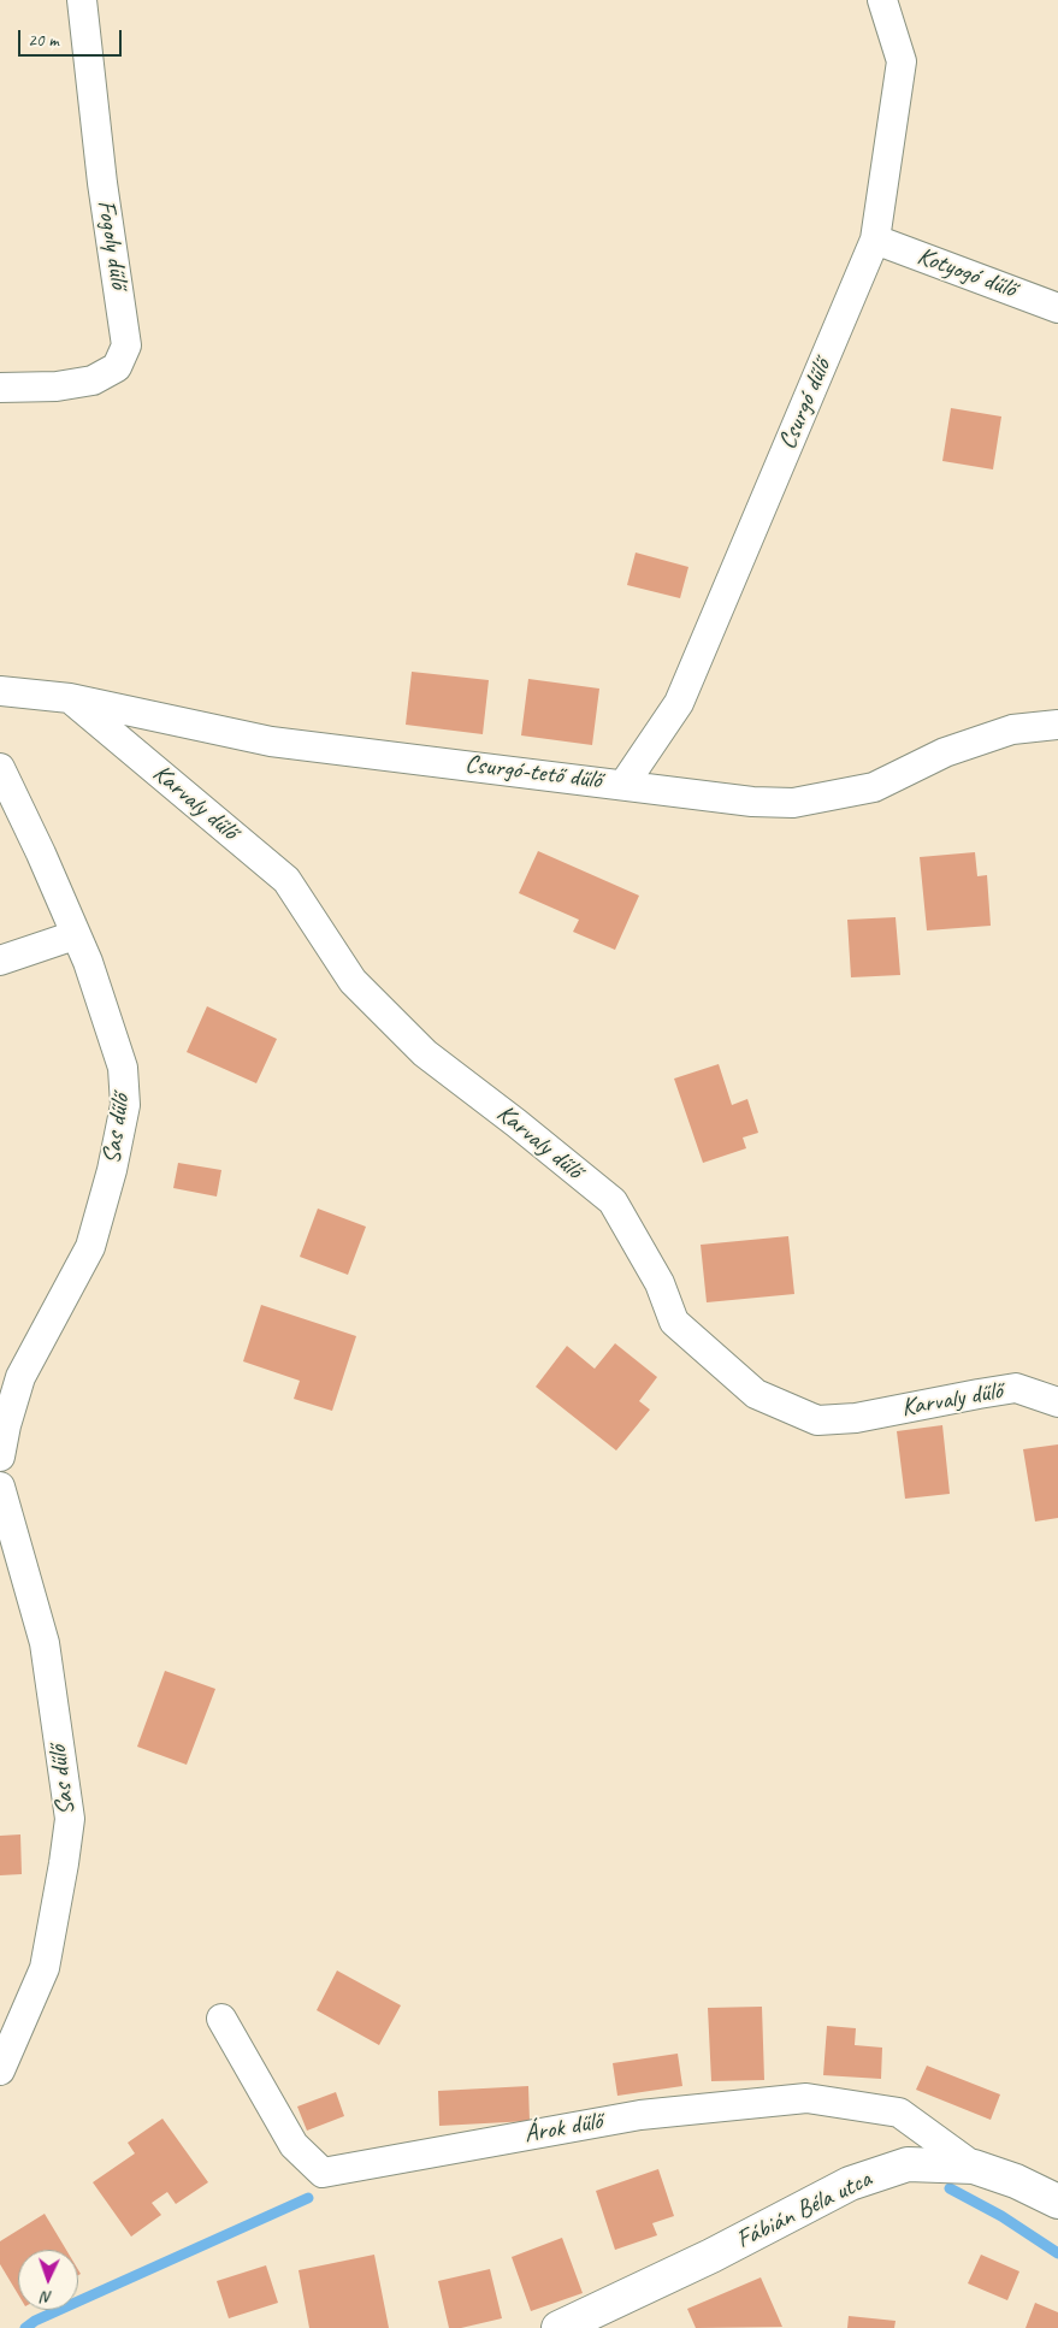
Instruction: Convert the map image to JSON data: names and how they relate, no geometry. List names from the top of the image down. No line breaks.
{"streets":{"street":["Fogoly dűlő","Kotyogó dűlő","Csurgó dűlő","Csurgó-tető dűlő","Karvaly dűlő","Sas dűlő","Árok dűlő","Fábián Béla utca"]},"crossings":[["Kotyogó dűlő","Csurgó dűlő"],["Csurgó dűlő","Csurgó-tető dűlő"],["Csurgó-tető dűlő","Karvaly dűlő"],["Árok dűlő","Fábián Béla utca"]],"scale_bar":"20 m","north":"bottom"}
